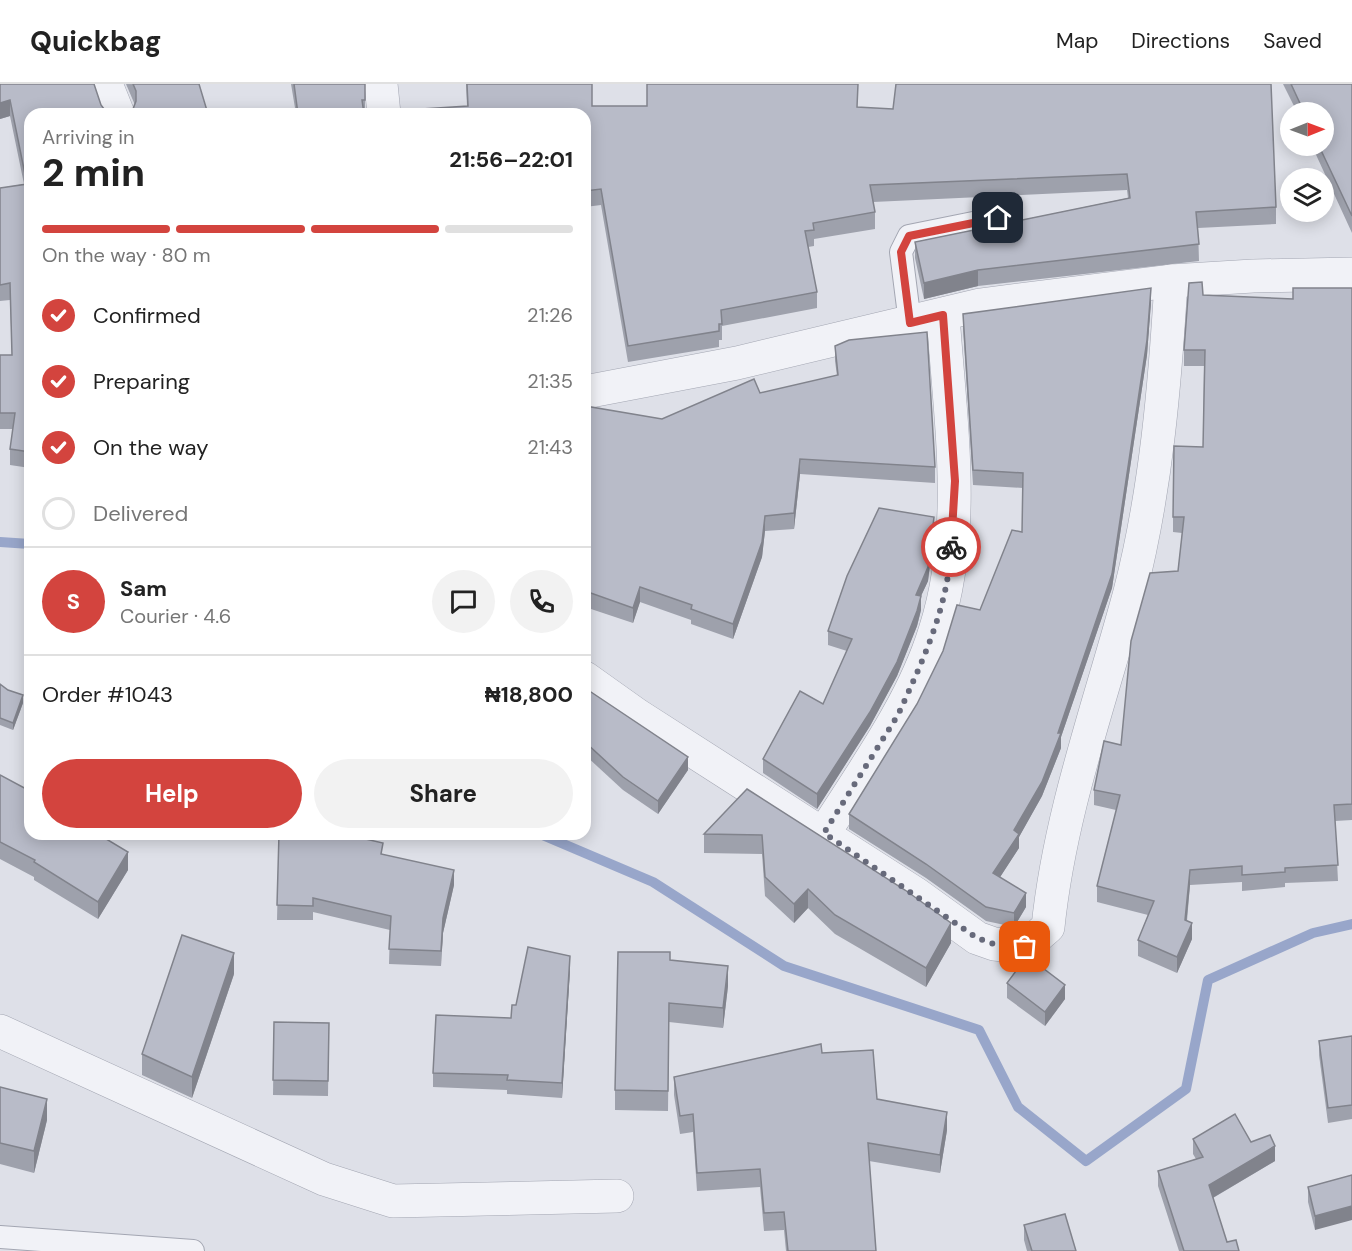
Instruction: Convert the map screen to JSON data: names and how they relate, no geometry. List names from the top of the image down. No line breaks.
{"north":"right","page":{"header":"Quickbag","nav":["Map","Directions","Saved"],"heading":["2 min","Arriving in","21:56–22:01"],"panel":["Sam","Courier · 4.6","Order #1043","₦18,800"],"bar":"On the way · 80 m","list":[["Confirmed","21:26"],["Preparing","21:35"],["On the way","21:43"],"Delivered"],"round":"S","buttons":["Help","Share"]}}
